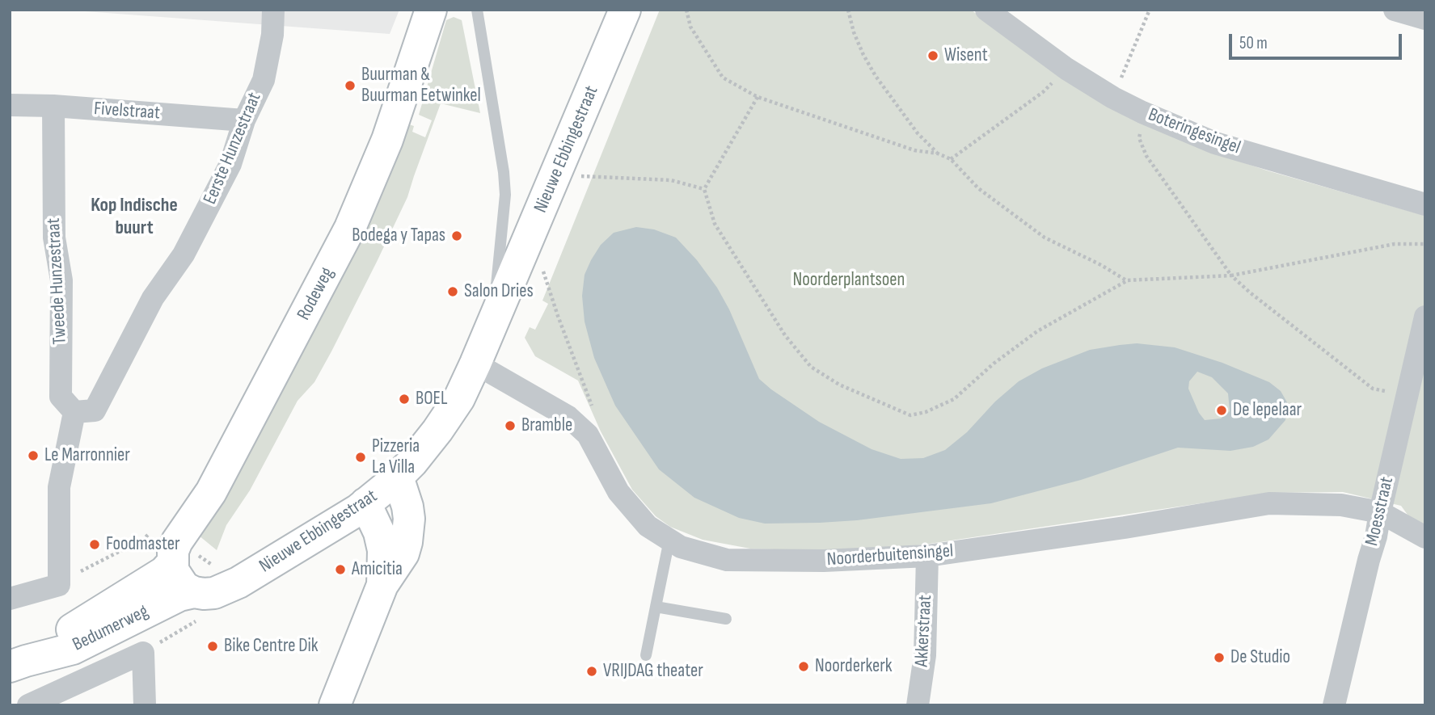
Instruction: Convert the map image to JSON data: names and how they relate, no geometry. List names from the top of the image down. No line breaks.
{"streets":{"main road":["Nieuwe Ebbingestraat","Rodeweg","Bedumerweg"],"street":["Fivelstraat","Boteringesingel","Eerste Hunzestraat","Tweede Hunzestraat","Moesstraat","Noorderbuitensingel","Akkerstraat"]},"crossings":[["Fivelstraat","Eerste Hunzestraat"],["Fivelstraat","Tweede Hunzestraat"],["Eerste Hunzestraat","Tweede Hunzestraat"],["Nieuwe Ebbingestraat","Noorderbuitensingel"],["Nieuwe Ebbingestraat","Bedumerweg"],["Rodeweg","Bedumerweg"],["Moesstraat","Noorderbuitensingel"],["Noorderbuitensingel","Akkerstraat"]],"districts":["Kop Indische buurt"],"parks":["Noorderplantsoen"],"places":["Wisent","Buurman & Buurman Eetwinkel","Bodega y Tapas","Salon Dries","BOEL","De lepelaar","Bramble","Le Marronnier","Pizzeria La Villa","Foodmaster","Amicitia","Bike Centre Dik","De Studio","Noorderkerk","VRIJDAG theater"],"scale_bar":"50 m"}
